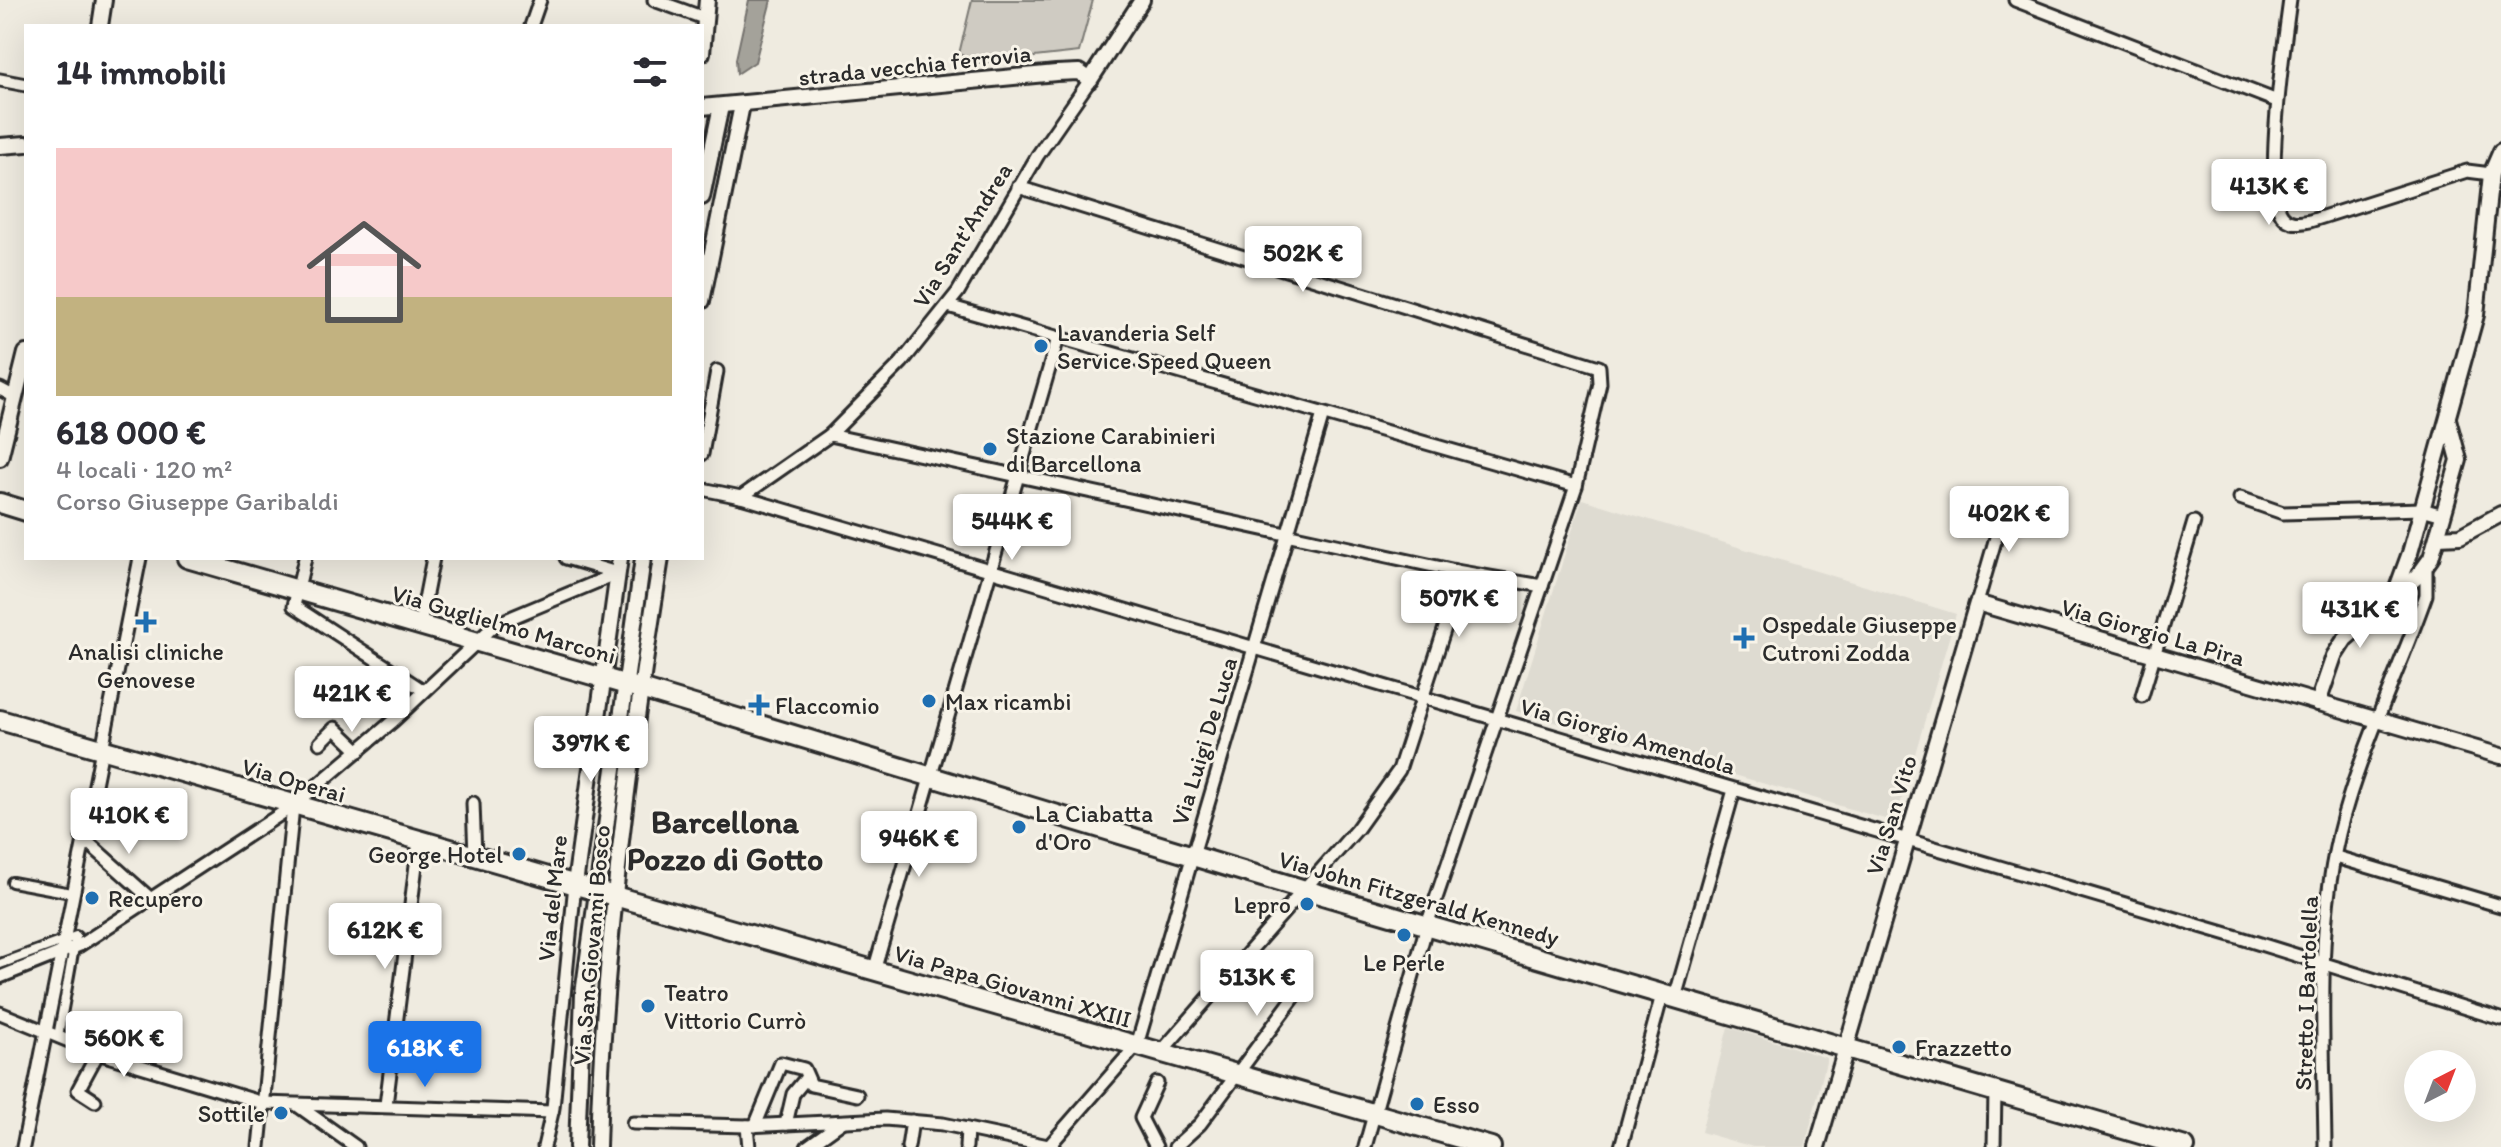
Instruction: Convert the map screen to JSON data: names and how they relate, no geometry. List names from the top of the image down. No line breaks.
{"streets":{"main road":["Via Guglielmo Marconi","Via Operai","Via John Fitzgerald Kennedy","Via Papa Giovanni XXIII"],"street":["strada vecchia ferrovia","Via Sant'Andrea","Via Giorgio La Pira","Via Giorgio Amendola","Via Luigi De Luca","Via San Vito","Via del Mare","Via San Giovanni Bosco","Stretto I Bartolella"]},"crossings":[["strada vecchia ferrovia","Via Sant'Andrea"],["Via Sant'Andrea","Via Giorgio Amendola"],["Via Guglielmo Marconi","Via del Mare"],["Via Guglielmo Marconi","Via John Fitzgerald Kennedy"],["Via Guglielmo Marconi","Via San Giovanni Bosco"],["Via Giorgio La Pira","Via San Vito"],["Via Giorgio La Pira","Stretto I Bartolella"],["Via Giorgio Amendola","Via Luigi De Luca"],["Via Giorgio Amendola","Via San Vito"],["Via Giorgio Amendola","Stretto I Bartolella"],["Via Luigi De Luca","Via John Fitzgerald Kennedy"],["Via Luigi De Luca","Via Papa Giovanni XXIII"],["Via Operai","Via del Mare"],["Via Operai","Via San Giovanni Bosco"],["Via Operai","Via Papa Giovanni XXIII"],["Via San Vito","Via John Fitzgerald Kennedy"],["Via John Fitzgerald Kennedy","Via San Giovanni Bosco"],["Via San Giovanni Bosco","Via Papa Giovanni XXIII"]],"districts":["Barcellona Pozzo di Gotto"],"places":{"other":["Lavanderia Self Service Speed Queen","Stazione Carabinieri di Barcellona","Max ricambi","La Ciabatta d'Oro","George Hotel","Recupero","Lepro","Le Perle","Teatro Vittorio Currò","Frazzetto","Esso","Sottile"],"health":["Analisi cliniche Genovese","Ospedale Giuseppe Cutroni Zodda","Flaccomio"]},"north":"top right","page":{"heading":"14 immobili","list":[{"name":"618 000 €","note":"4 locali · 120 m² · Corso Giuseppe Garibaldi"}],"price":["413K €","502K €","402K €","544K €","507K €","431K €","421K €","397K €","410K €","946K €","612K €","513K €","560K €","618K €"]}}
